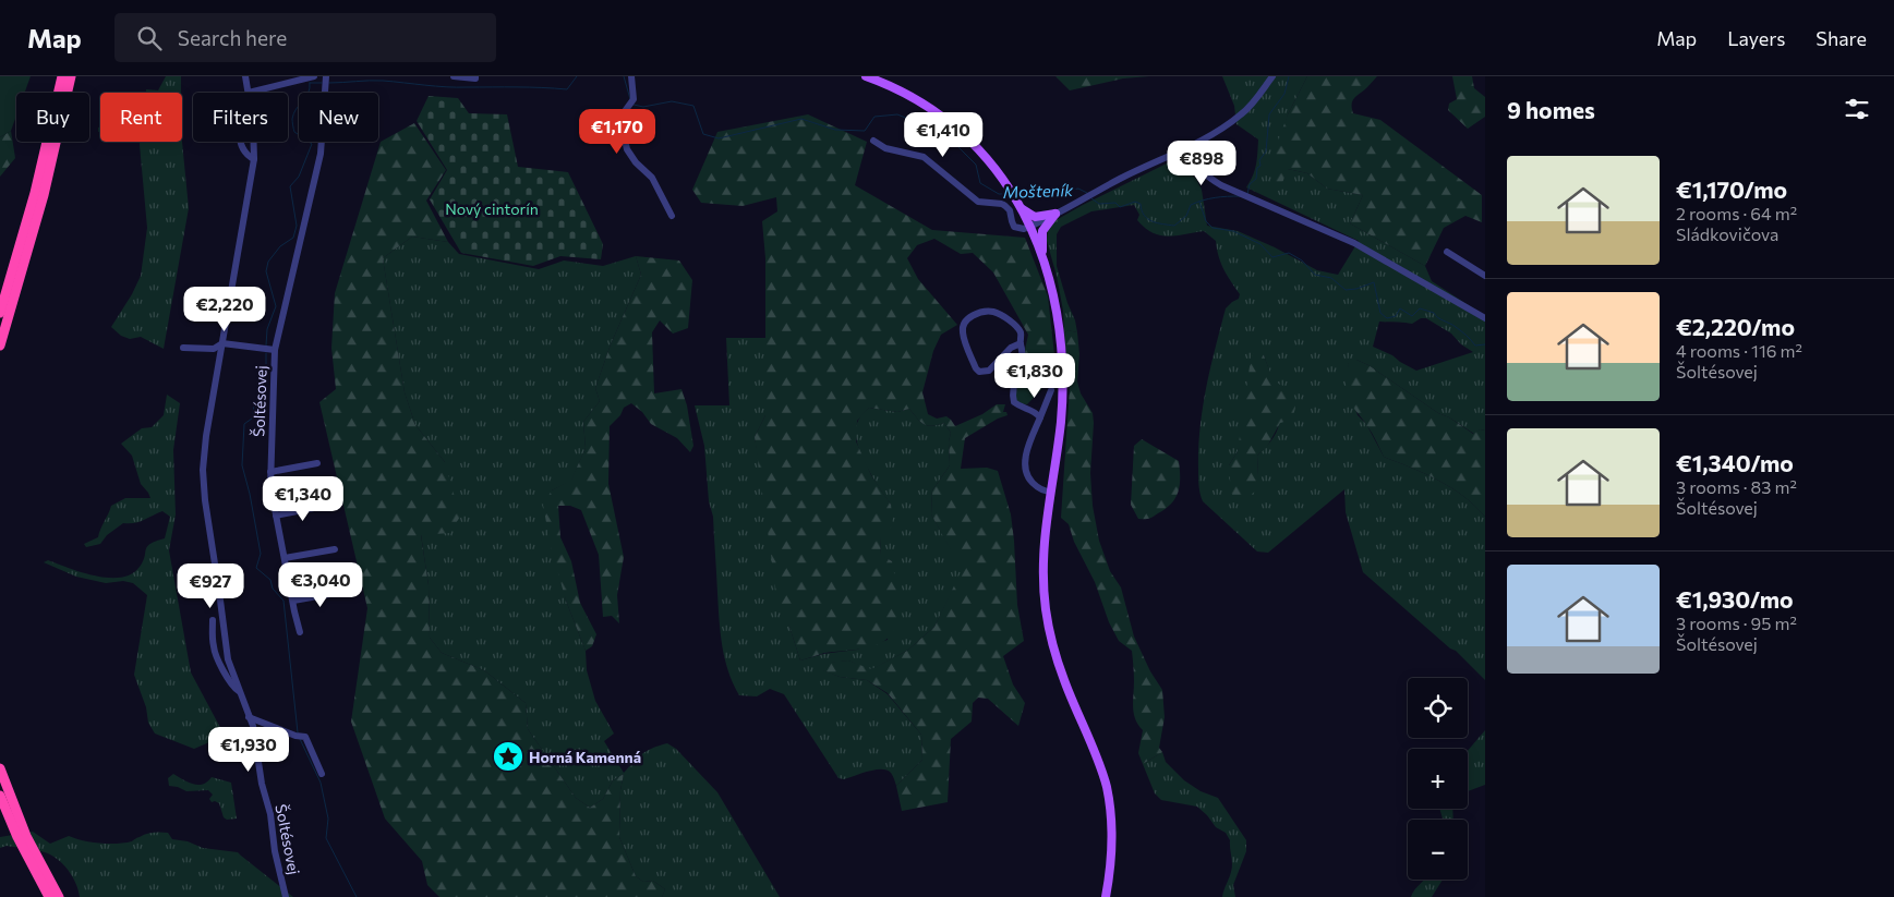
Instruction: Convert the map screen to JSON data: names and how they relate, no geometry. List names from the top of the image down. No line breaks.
{"streets":{"street":["Šoltésovej"]},"water":["Mošteník"],"parks":["Nový cintorín"],"places":{"place":["Horná Kamenná"]},"page":{"header":"Map","search":"Search here","nav":["Map","Layers","Share"],"heading":"9 homes","chip":["Buy","Rent","Filters","New"],"price":["€1,170","€1,410","€898","€2,220","€1,830","€1,340","€3,040","€927","€1,930"],"list":[{"name":"€1,170/mo","note":"2 rooms · 64 m² · Sládkovičova"},{"name":"€2,220/mo","note":"4 rooms · 116 m² · Šoltésovej"},{"name":"€1,340/mo","note":"3 rooms · 83 m² · Šoltésovej"},{"name":"€1,930/mo","note":"3 rooms · 95 m² · Šoltésovej"}],"map_buttons":["+","−"]}}
